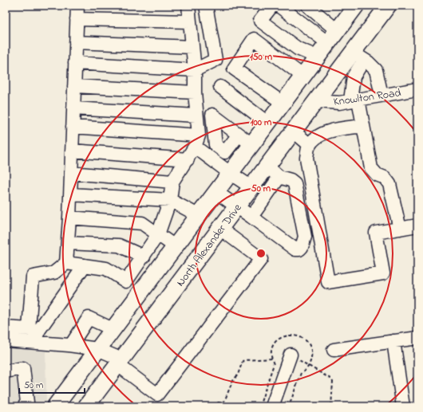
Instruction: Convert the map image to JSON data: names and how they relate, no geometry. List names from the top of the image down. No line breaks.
{"streets":{"main road":["North Alexander Drive"],"street":["Knowlton Road"]},"crossings":[["Knowlton Road","North Alexander Drive"]],"scale_bar":"50 m","rings":["150 m","100 m","50 m"]}
